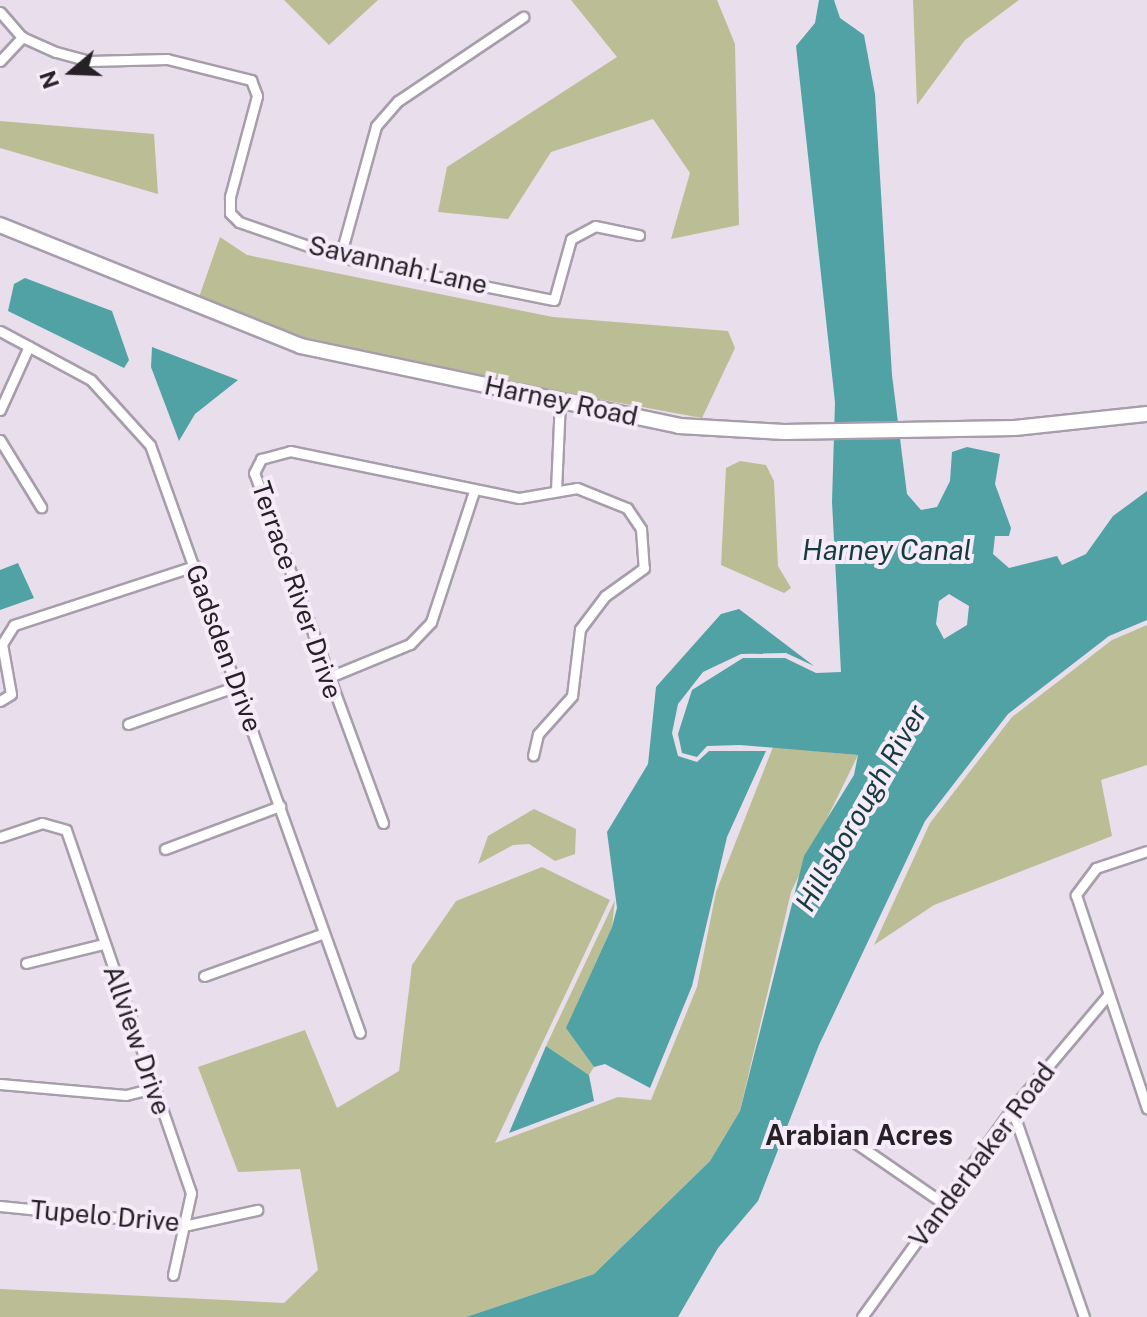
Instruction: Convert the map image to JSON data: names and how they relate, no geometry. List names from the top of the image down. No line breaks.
{"streets":{"street":["Savannah Lane","Harney Road","Terrace River Drive","Gadsden Drive","Allview Drive","Vanderbaker Road","Tupelo Drive"]},"crossings":[["Allview Drive","Tupelo Drive"]],"districts":["Arabian Acres"],"water":["Harney Canal","Hillsborough River"],"north":"left"}
